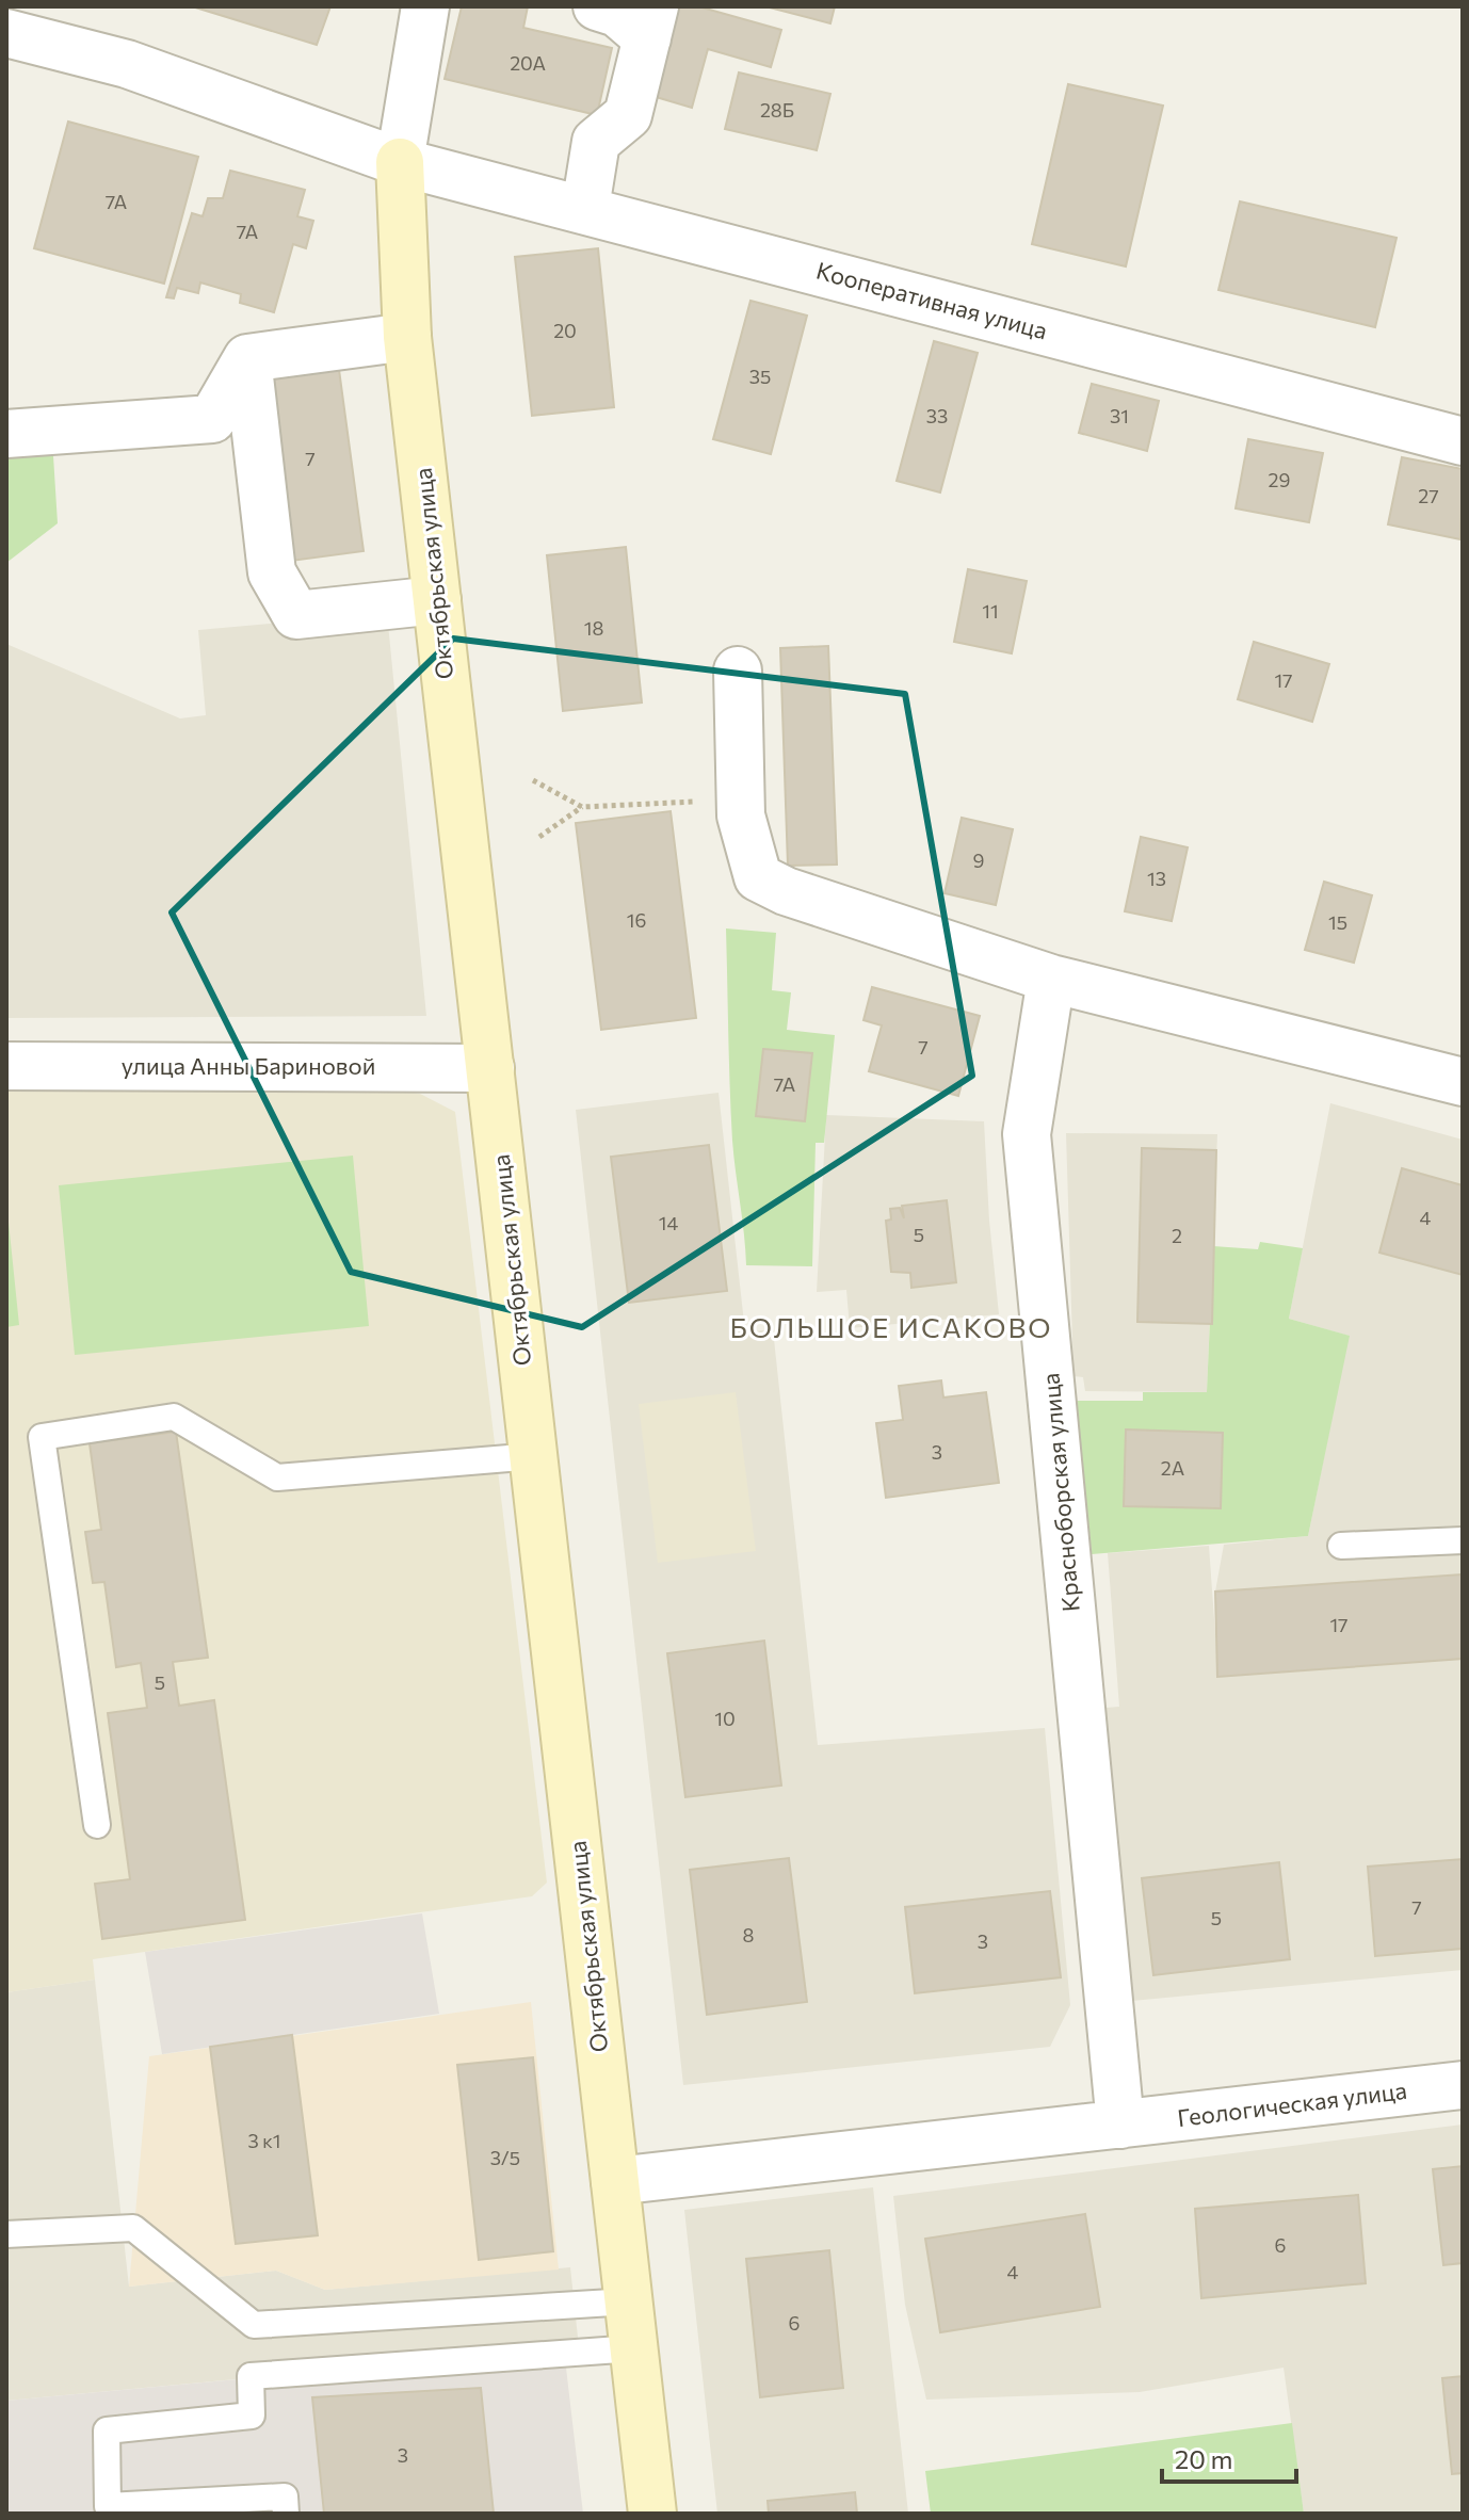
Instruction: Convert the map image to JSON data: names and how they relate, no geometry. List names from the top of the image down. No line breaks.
{"streets":{"street":["Кооперативная улица","Октябрьская улица","улица Анны Бариновой","Красноборская улица","Геологическая улица"]},"crossings":[["Кооперативная улица","Октябрьская улица"],["Октябрьская улица","улица Анны Бариновой"],["Октябрьская улица","Геологическая улица"],["Красноборская улица","Геологическая улица"]],"districts":["БОЛЬШОЕ ИСАКОВО"],"house_numbers":["20А","28Б","7А","7А","20","35","33","31","7","29","27","11","18","17","9","13","16","15","7","7А","4","14","5","2","3","2А","17","5","10","7","5","8","3","3 к1","3/5","6","4","6","3"],"scale_bar":"20 m"}
